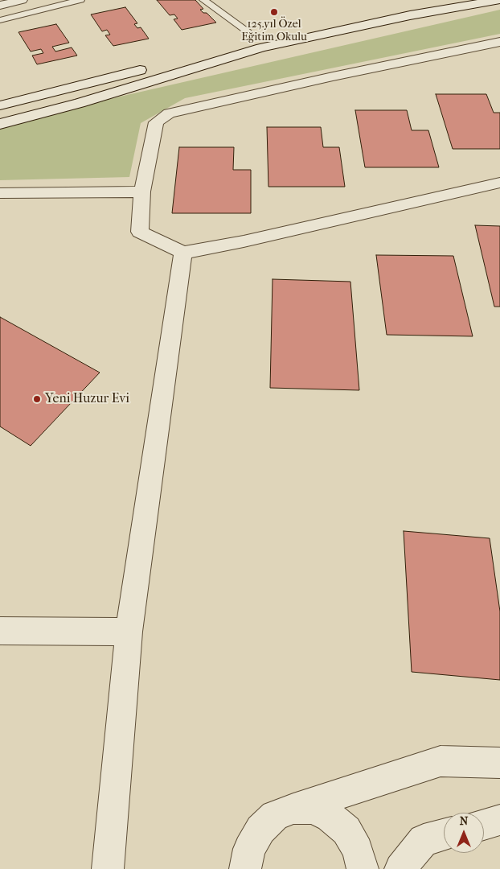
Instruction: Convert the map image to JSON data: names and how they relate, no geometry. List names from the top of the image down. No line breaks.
{"places":["125.yıl Özel Eğitim Okulu","Yeni Huzur Evi"],"north":"top"}
